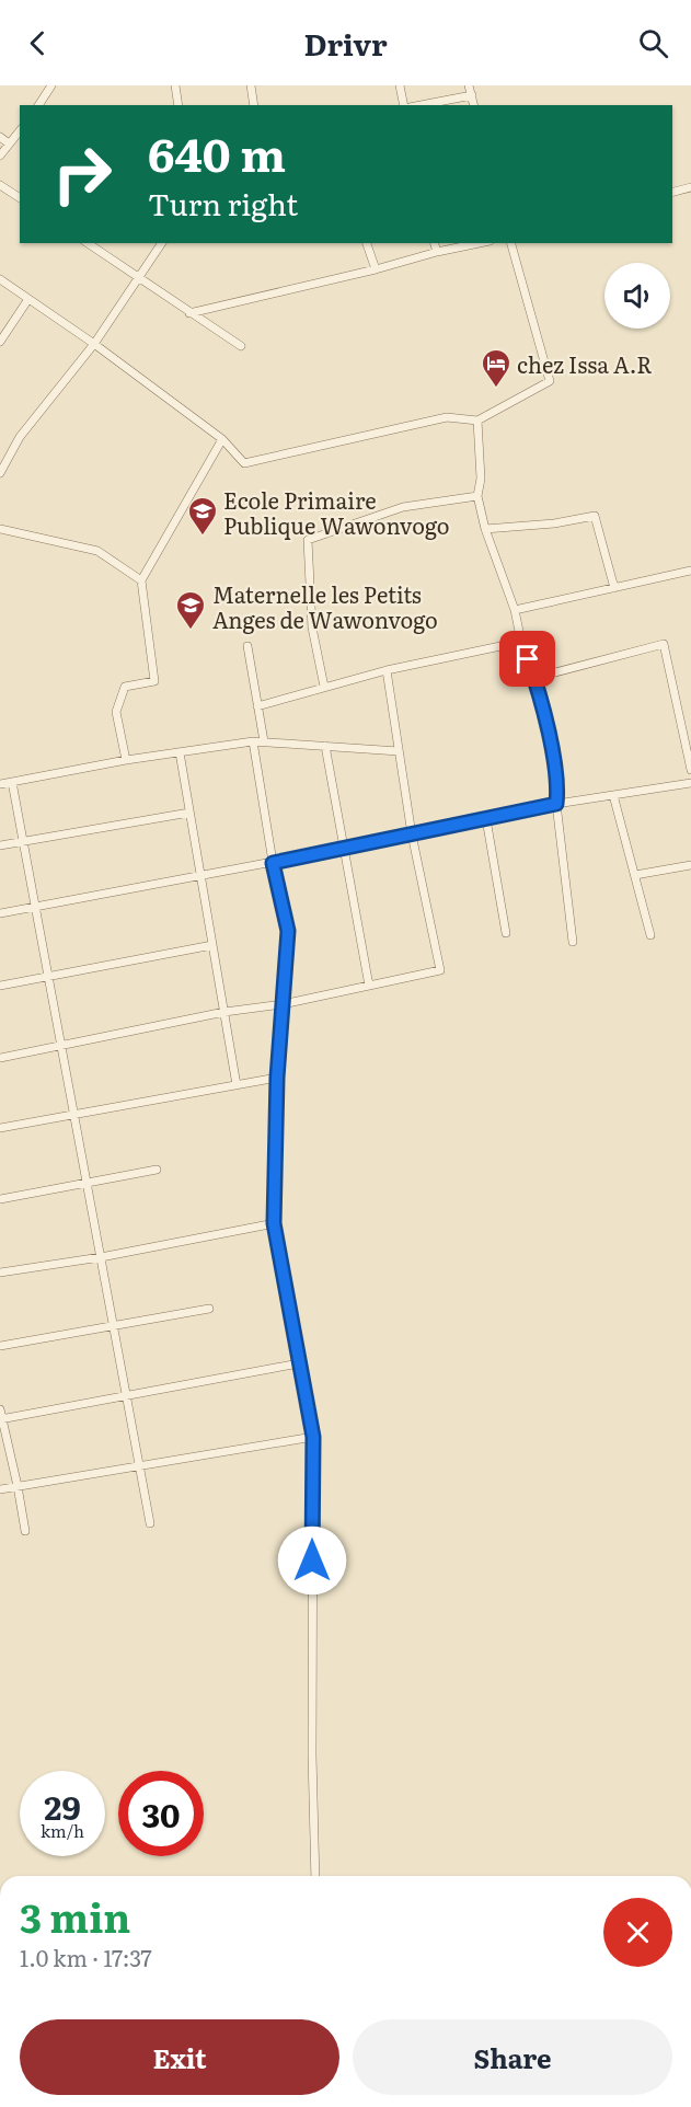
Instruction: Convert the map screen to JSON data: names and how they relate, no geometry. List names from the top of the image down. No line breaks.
{"places":{"hotel":["chez Issa A.R"],"school or university":["Ecole Primaire Publique Wawonvogo","Maternelle les Petits Anges de Wawonvogo"]},"page":{"header":"Drivr","turn":["640 m","Turn right"],"speed":"29 km/h","limit":"30","heading":["3 min","1.0 km · 17:37"],"buttons":["Exit","Share"]}}
